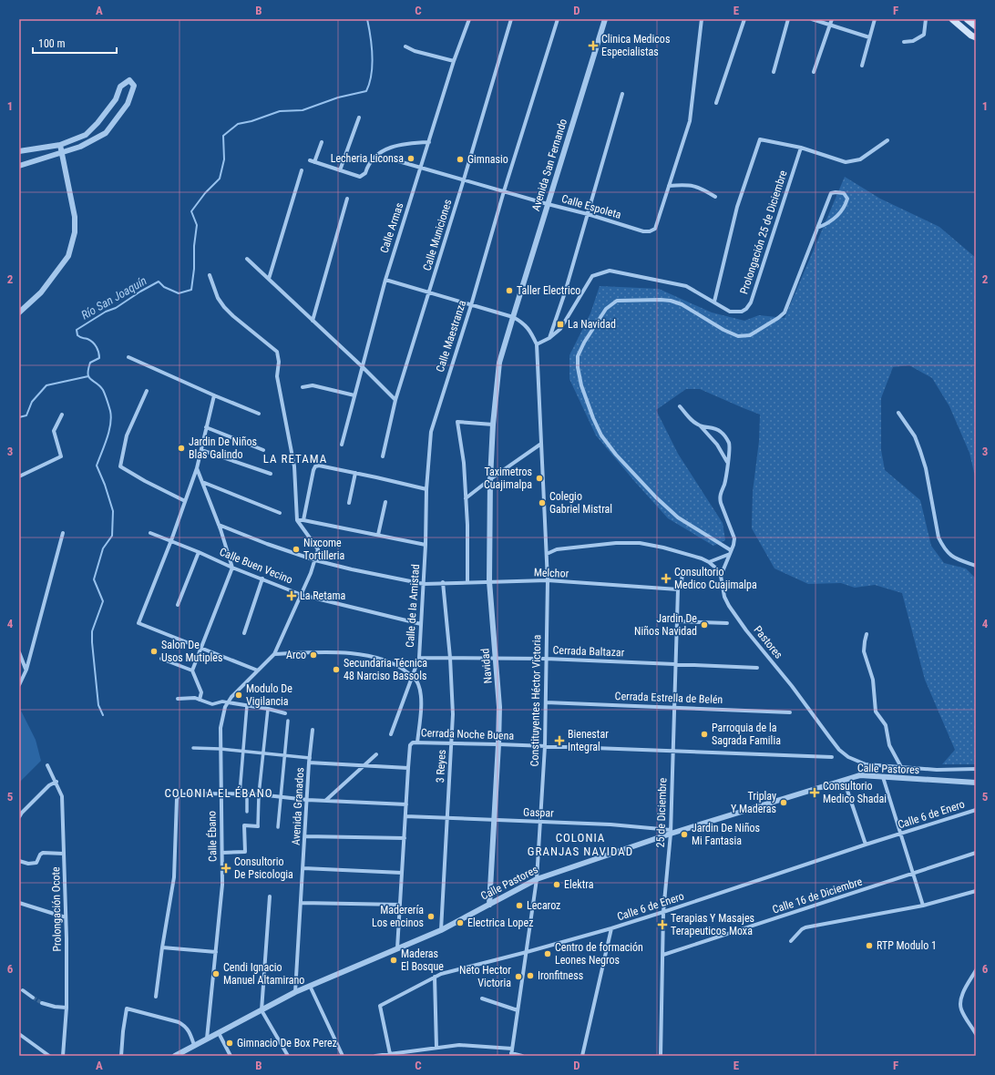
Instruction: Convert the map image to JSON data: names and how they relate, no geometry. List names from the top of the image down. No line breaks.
{"streets":{"street":["Avenida San Fernando","Calle Espoleta","Calle Armas","Prolongación 25 de Diciembre","Calle Municiones","Calle Maestranza","Calle Buen Vecino","Melchor","Calle de la Amistad","Pastores","Cerrada Baltazar","Navidad","Cerrada Estrella de Belén","Constituyentes Héctor Victoria","Cerrada Noche Buena","3 Reyes","Calle Pastores","Avenida Granados","Gaspar","25 de Diciembre","Calle 6 de Enero","Calle Ébano","Calle 16 de Diciembre","Prolongación Ocote"]},"crossings":[["Avenida San Fernando","Calle Espoleta"],["Avenida San Fernando","Navidad"],["Calle Espoleta","Calle Armas"],["Calle Espoleta","Calle Municiones"],["Calle Espoleta","Calle Maestranza"],["Prolongación 25 de Diciembre","Constituyentes Héctor Victoria"],["Calle Maestranza","Calle de la Amistad"],["Calle Buen Vecino","Calle de la Amistad"],["Melchor","Calle de la Amistad"],["Melchor","Navidad"],["Melchor","Constituyentes Héctor Victoria"],["Melchor","3 Reyes"],["Melchor","25 de Diciembre"],["Calle de la Amistad","Cerrada Baltazar"],["Cerrada Baltazar","Navidad"],["Cerrada Baltazar","Constituyentes Héctor Victoria"],["Cerrada Baltazar","3 Reyes"],["Cerrada Baltazar","25 de Diciembre"],["Navidad","Cerrada Noche Buena"],["Navidad","Calle Pastores"],["Navidad","Gaspar"],["Cerrada Estrella de Belén","Constituyentes Héctor Victoria"],["Cerrada Estrella de Belén","25 de Diciembre"],["Constituyentes Héctor Victoria","Cerrada Noche Buena"],["Constituyentes Héctor Victoria","Calle Pastores"],["Constituyentes Héctor Victoria","Gaspar"],["Constituyentes Héctor Victoria","Calle 6 de Enero"],["Cerrada Noche Buena","3 Reyes"],["Cerrada Noche Buena","25 de Diciembre"],["3 Reyes","Calle Pastores"],["3 Reyes","Gaspar"],["Calle Pastores","Avenida Granados"],["Calle Pastores","Gaspar"],["Calle Pastores","25 de Diciembre"],["Calle Pastores","Calle Ébano"],["Gaspar","25 de Diciembre"],["25 de Diciembre","Calle 6 de Enero"],["25 de Diciembre","Calle 16 de Diciembre"]],"districts":["LA RETAMA","COLONIA EL ÉBANO","COLONIA GRANJAS NAVIDAD"],"water":["Río San Joaquín"],"places":{"health":["Clinica Medicos Especialistas","Consultorio Medico Cuajimalpa","La Retama","Bienestar Integral","Consultorio Medico Shadai","Consultorio De Psicologia","Terapias Y Masajes Terapeuticos Moxa"],"other":["Lecheria Liconsa","Gimnasio","Taller Electrico","Jardin De Niños Blas Galindo","Taximetros Cuajimalpa","Colegio Gabriel Mistral","Nixcome Tortilleria","Jardin De Niños Navidad","Salon De Usos Mutiples","Arco","Secundaria Técnica 48 Narciso Bassols","Modulo De Vigilancia","Parroquia de la Sagrada Familia","Triplay Y Maderas","Jardin De Niños Mi Fantasia","Elektra","Lecaroz","Maderería Los encinos","Electrica Lopez","RTP Modulo 1","Centro de formación Leones Negros","Maderas El Bosque","Cendi Ignacio Manuel Altamirano","Ironfitness","Neto Hector Victoria","Gimnacio De Box Perez"],"transit":["La Navidad"]},"scale_bar":"100 m","grid":{"columns":["A","B","C","D","E","F"],"rows":["1","2","3","4","5","6"]}}
